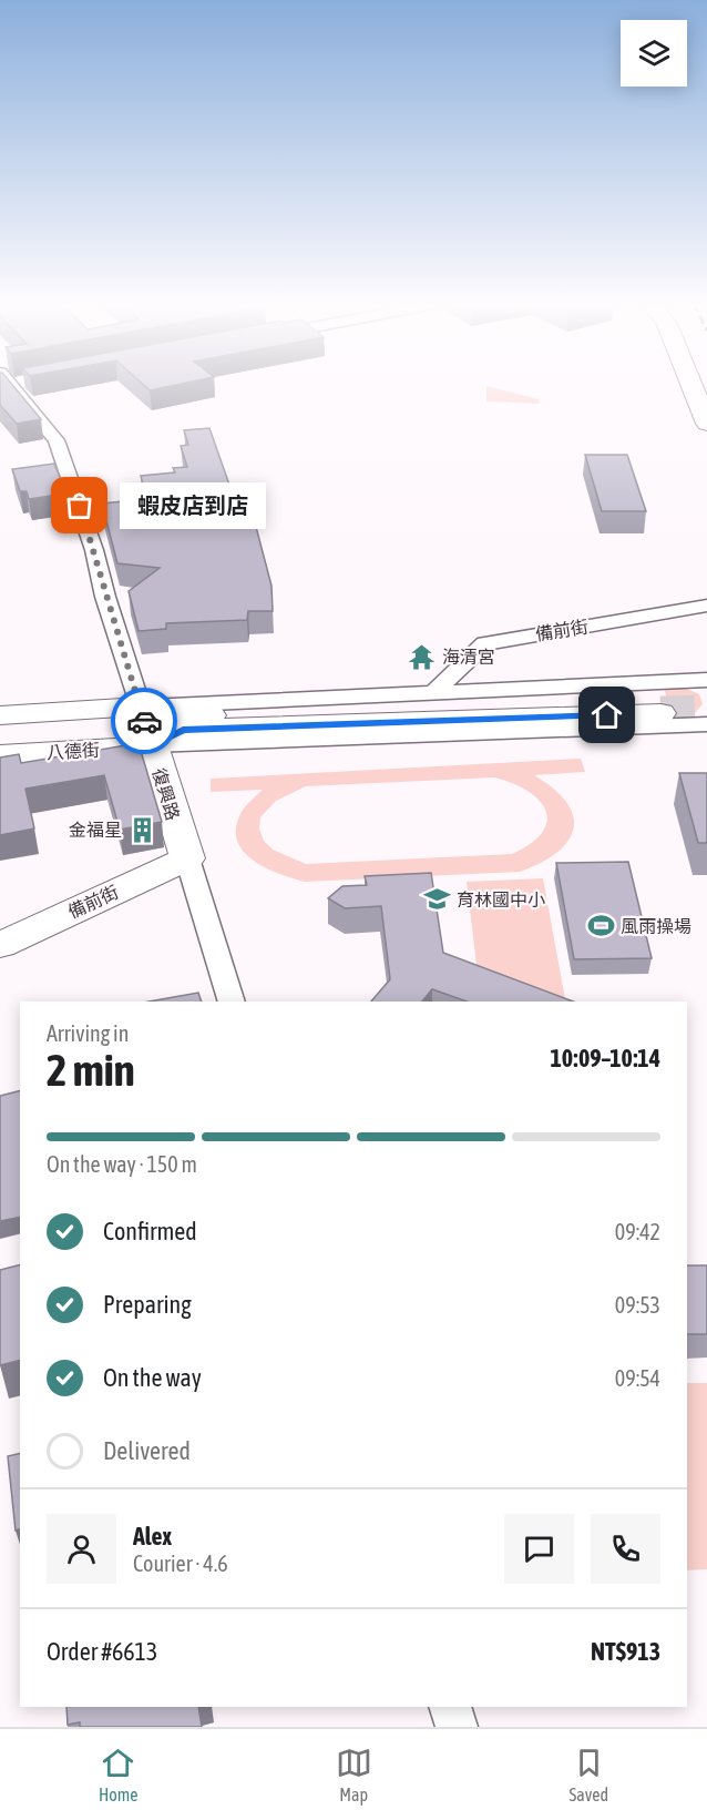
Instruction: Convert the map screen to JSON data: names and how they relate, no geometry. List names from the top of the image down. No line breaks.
{"streets":{"street":["備前街","八德街","復興路"]},"crossings":[["備前街","復興路"],["八德街","復興路"]],"places":{"other":["蝦皮店到店"],"temple":["海清宮"],"building":["金福星"],"school or university":["育林國中小"],"sports":["風雨操場"]},"page":{"bubble":"蝦皮店到店","heading":["2 min","Arriving in","10:09–10:14"],"panel":["Alex","Courier · 4.6","Order #6613","NT$913"],"bar":"On the way · 150 m","list":[["Confirmed","09:42"],["Preparing","09:53"],["On the way","09:54"],"Delivered"],"tabs":["Home","Map","Saved"]}}
